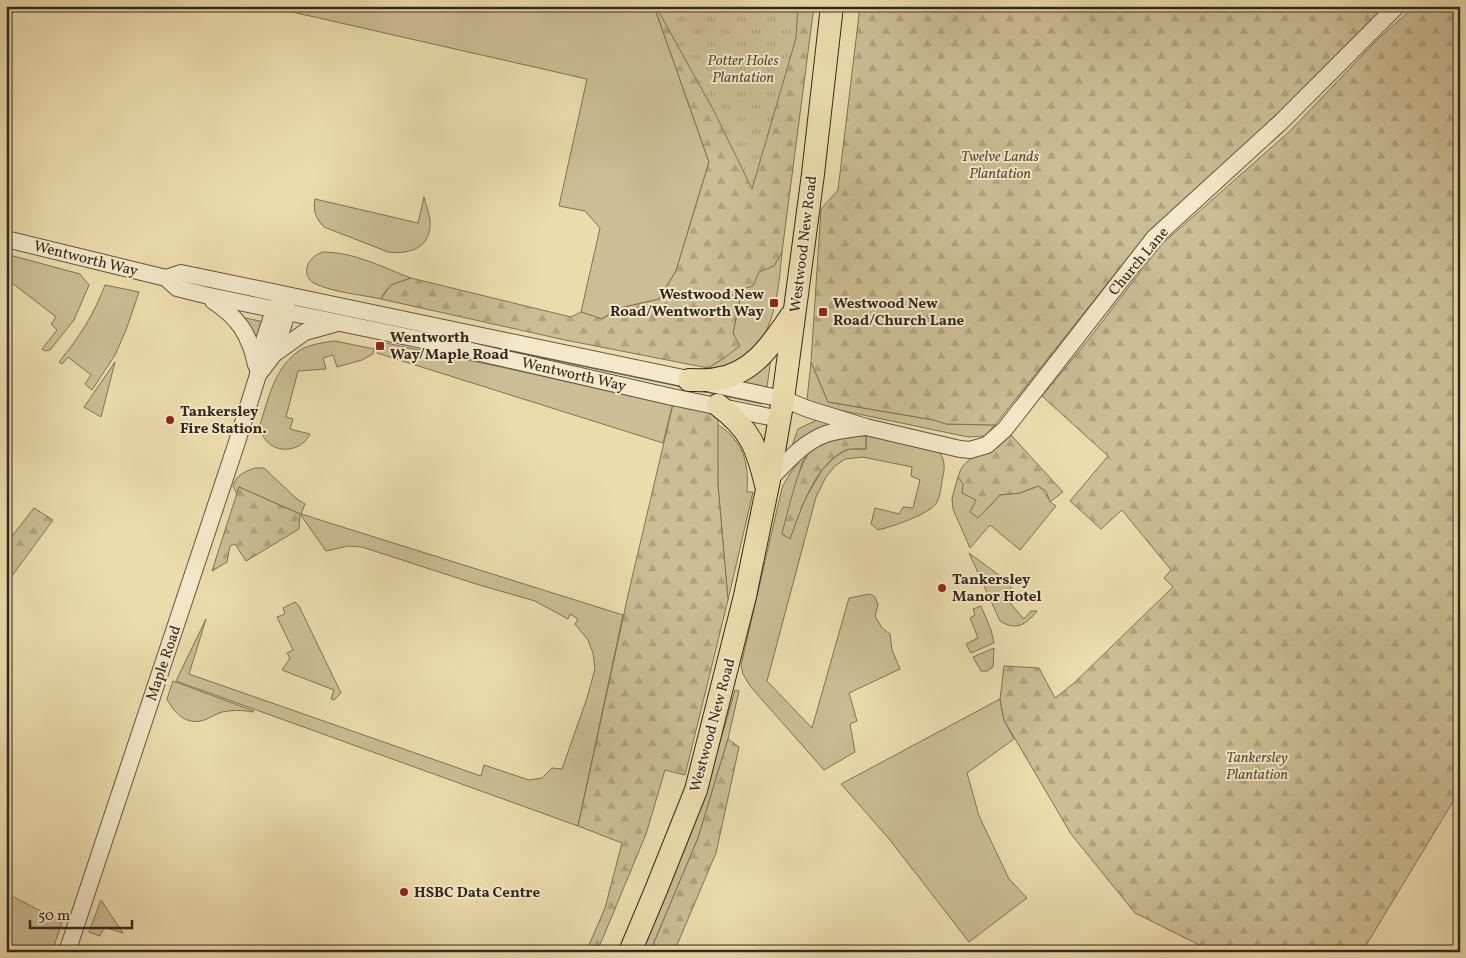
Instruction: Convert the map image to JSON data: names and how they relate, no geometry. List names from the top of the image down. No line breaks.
{"streets":{"highway":["Westwood New Road"],"street":["Wentworth Way","Church Lane","Maple Road"]},"crossings":[["Westwood New Road","Wentworth Way"],["Westwood New Road","Church Lane"],["Wentworth Way","Church Lane"],["Wentworth Way","Maple Road"]],"parks":["Potter Holes Plantation","Twelve Lands Plantation","Tankersley Plantation"],"places":{"transit":["Westwood New Road/Wentworth Way","Westwood New Road/Church Lane","Wentworth Way/Maple Road"],"other":["Tankersley Fire Station.","Tankersley Manor Hotel","HSBC Data Centre"]},"scale_bar":"50 m"}
